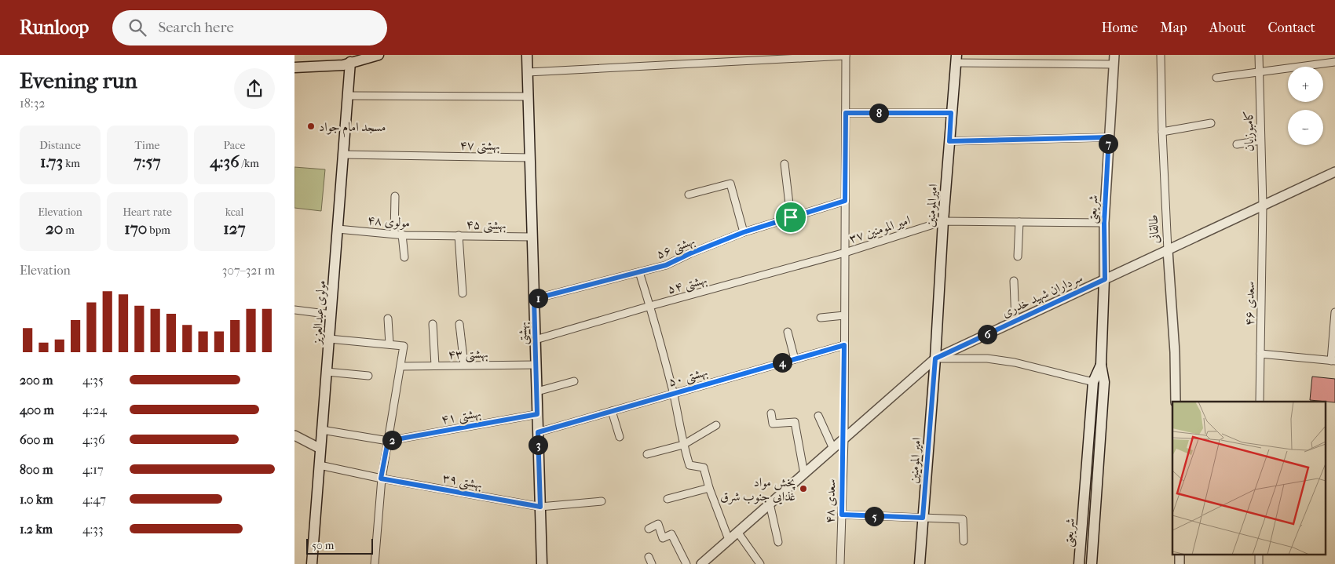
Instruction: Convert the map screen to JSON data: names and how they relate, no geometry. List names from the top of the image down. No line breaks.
{"streets":{"main road":["امیرالمومنین","شریعتی","مولوی عبدالعزیز","بهشتی","امیر المومنین"],"street":["کامبوزیان","بهشتی ۴۷","مولوی ۴۸","بهشتی ۴۵","امیر المومنین ۳۷","طالقانی","بهشتی ۵۶","بهشتی ۵۴","سرداران شهید خدری","سعدی ۴۶","بهشتی ۴۳","بهشتی ۵۰","بهشتی ۴۱","بهشتی ۳۹","سعدی ۴۸"]},"crossings":[["کامبوزیان","سرداران شهید خدری"],["کامبوزیان","سعدی ۴۶"],["بهشتی ۴۷","مولوی عبدالعزیز"],["بهشتی ۴۷","بهشتی"],["امیرالمومنین","امیر المومنین ۳۷"],["امیرالمومنین","سرداران شهید خدری"],["امیرالمومنین","امیر المومنین"],["شریعتی","امیر المومنین ۳۷"],["شریعتی","سرداران شهید خدری"],["مولوی ۴۸","بهشتی ۴۵"],["مولوی ۴۸","مولوی عبدالعزیز"],["بهشتی ۴۵","بهشتی"],["امیر المومنین ۳۷","بهشتی ۵۴"],["امیر المومنین ۳۷","سعدی ۴۸"],["طالقانی","سرداران شهید خدری"],["بهشتی ۵۶","بهشتی"],["بهشتی ۵۶","سعدی ۴۸"],["بهشتی ۵۴","بهشتی"],["بهشتی ۵۴","سعدی ۴۸"],["سرداران شهید خدری","سعدی ۴۶"],["سرداران شهید خدری","امیر المومنین"],["سرداران شهید خدری","سعدی ۴۸"],["مولوی عبدالعزیز","بهشتی ۴۱"],["مولوی عبدالعزیز","بهشتی ۳۹"],["بهشتی","بهشتی ۴۳"],["بهشتی","بهشتی ۵۰"],["بهشتی","بهشتی ۴۱"],["بهشتی","بهشتی ۳۹"],["بهشتی ۵۰","سعدی ۴۸"]],"places":["مسجد امام جواد","پخش مواد غذایی جنوب شرق"],"scale_bar":"50 m","page":{"header":"Runloop","search":"Search here","nav":["Home","Map","About","Contact"],"heading":["Evening run","18:32"],"map_buttons":["+","−"],"pins":["8","7","1","6","4","2","3","5"],"stats":[["Distance","1.73 km"],["Time","7:57"],["Pace","4:36 /km"],["Elevation","20 m"],["Heart rate","170 bpm"],["kcal","127"]],"chart":["Elevation","307–321 m"],"list":[{"name":"200 m","note":"4:35"},{"name":"400 m","note":"4:24"},{"name":"600 m","note":"4:36"},{"name":"800 m","note":"4:17"},{"name":"1.0 km","note":"4:47"},{"name":"1.2 km","note":"4:33"}],"scale":"50 m"}}
